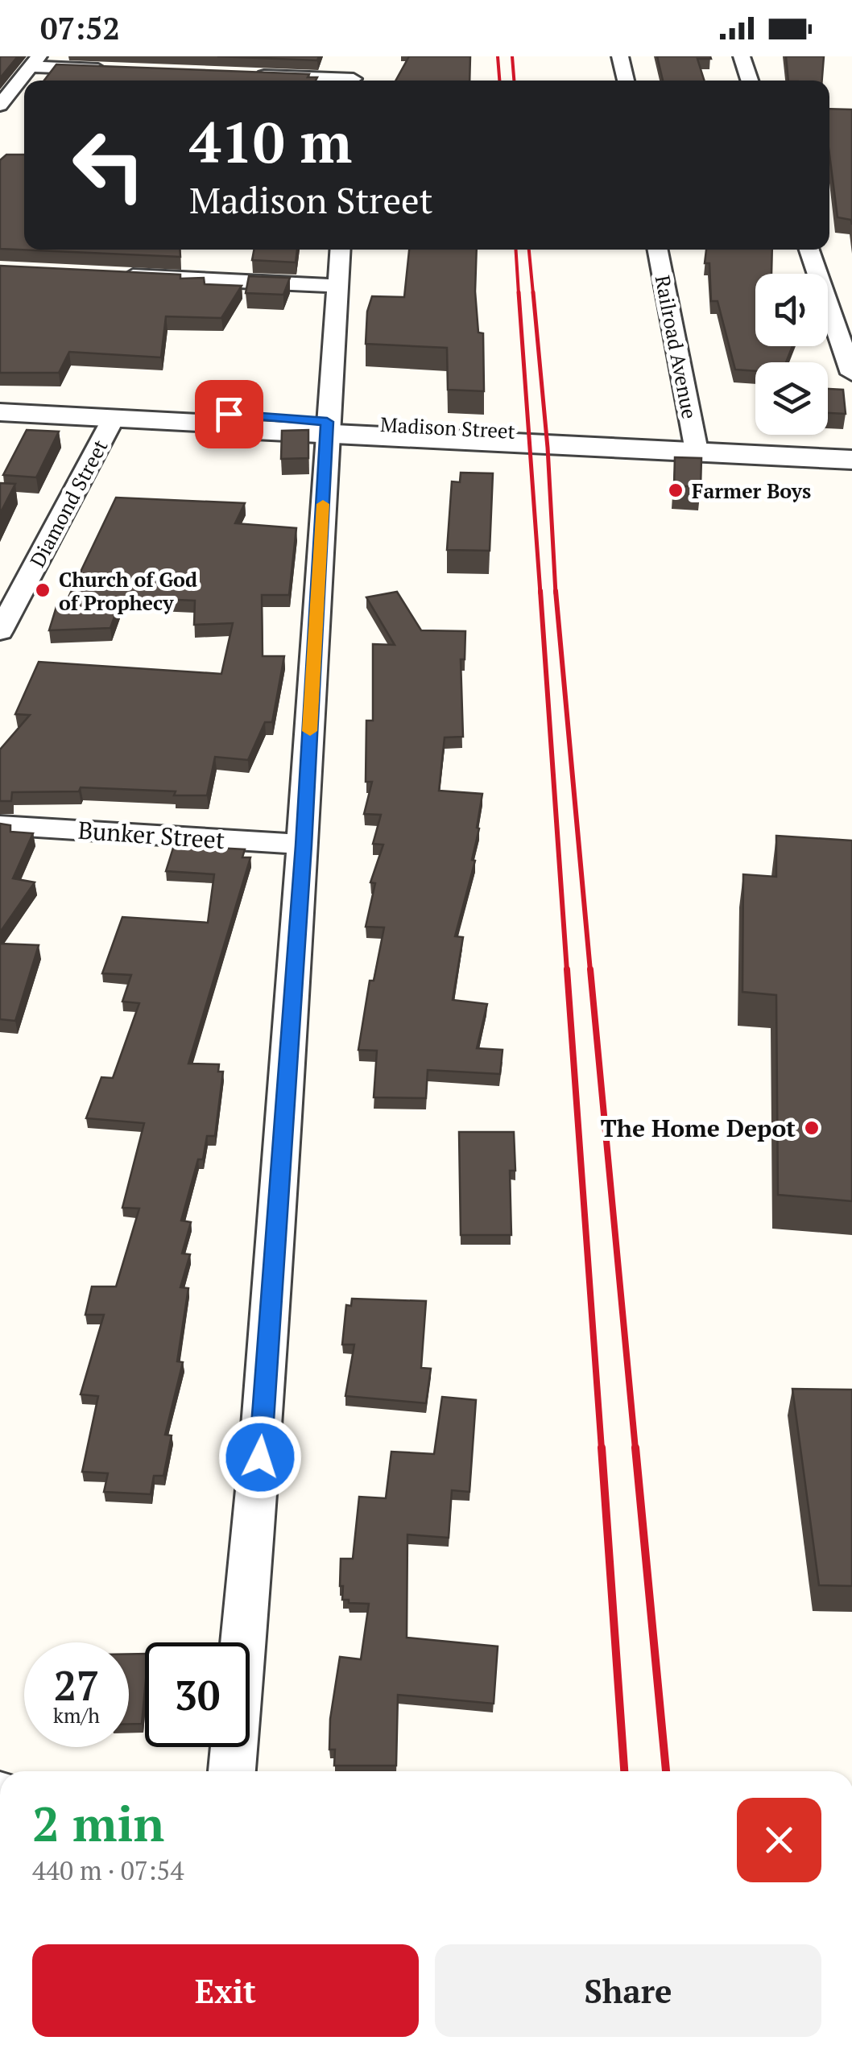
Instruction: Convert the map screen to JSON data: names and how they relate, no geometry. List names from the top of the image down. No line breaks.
{"streets":{"street":["Railroad Avenue","Madison Street","Diamond Street","Bunker Street"]},"crossings":[["Railroad Avenue","Madison Street"],["Madison Street","Diamond Street"]],"places":["Farmer Boys","Church of God of Prophecy","The Home Depot"],"page":{"status":"07:52","turn":["410 m","Madison Street"],"speed":"27 km/h","limit":"30","heading":["2 min","440 m · 07:54"],"buttons":["Exit","Share"]}}
